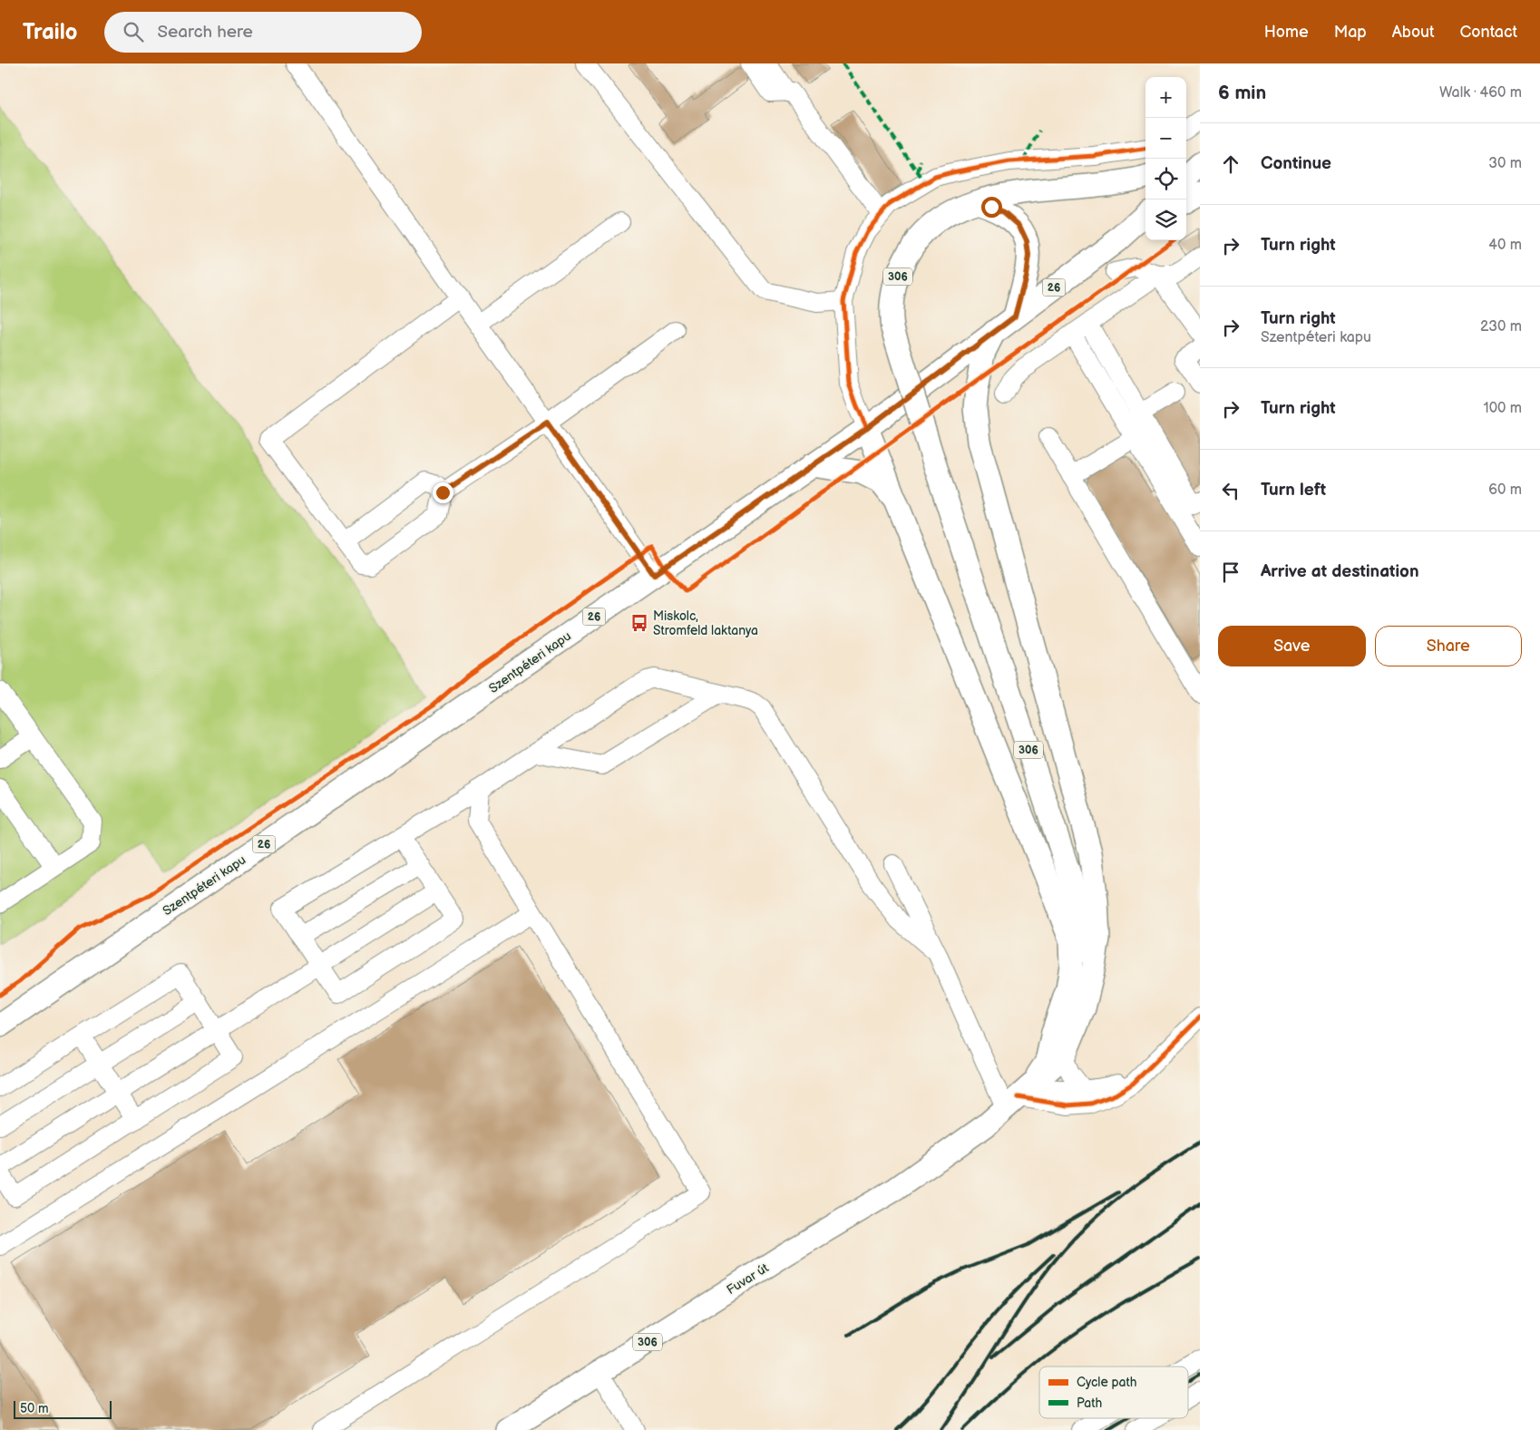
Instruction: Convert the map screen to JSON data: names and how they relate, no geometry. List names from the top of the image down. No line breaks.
{"streets":{"main road":["306","26","Szentpéteri kapu","Fuvar út"]},"crossings":[["306","Fuvar út"]],"places":{"bus stop":["Miskolc, Stromfeld laktanya"]},"legend":["Cycle path","Path"],"scale_bar":"50 m","page":{"header":"Trailo","search":"Search here","nav":["Home","Map","About","Contact"],"heading":["6 min","Walk · 460 m"],"map_buttons":["+","−"],"list":[["Continue","30 m"],["Turn right","40 m"],["Turn right","Szentpéteri kapu","230 m"],["Turn right","100 m"],["Turn left","60 m"],"Arrive at destination"],"buttons":["Save","Share"],"scale":"50 m"}}
